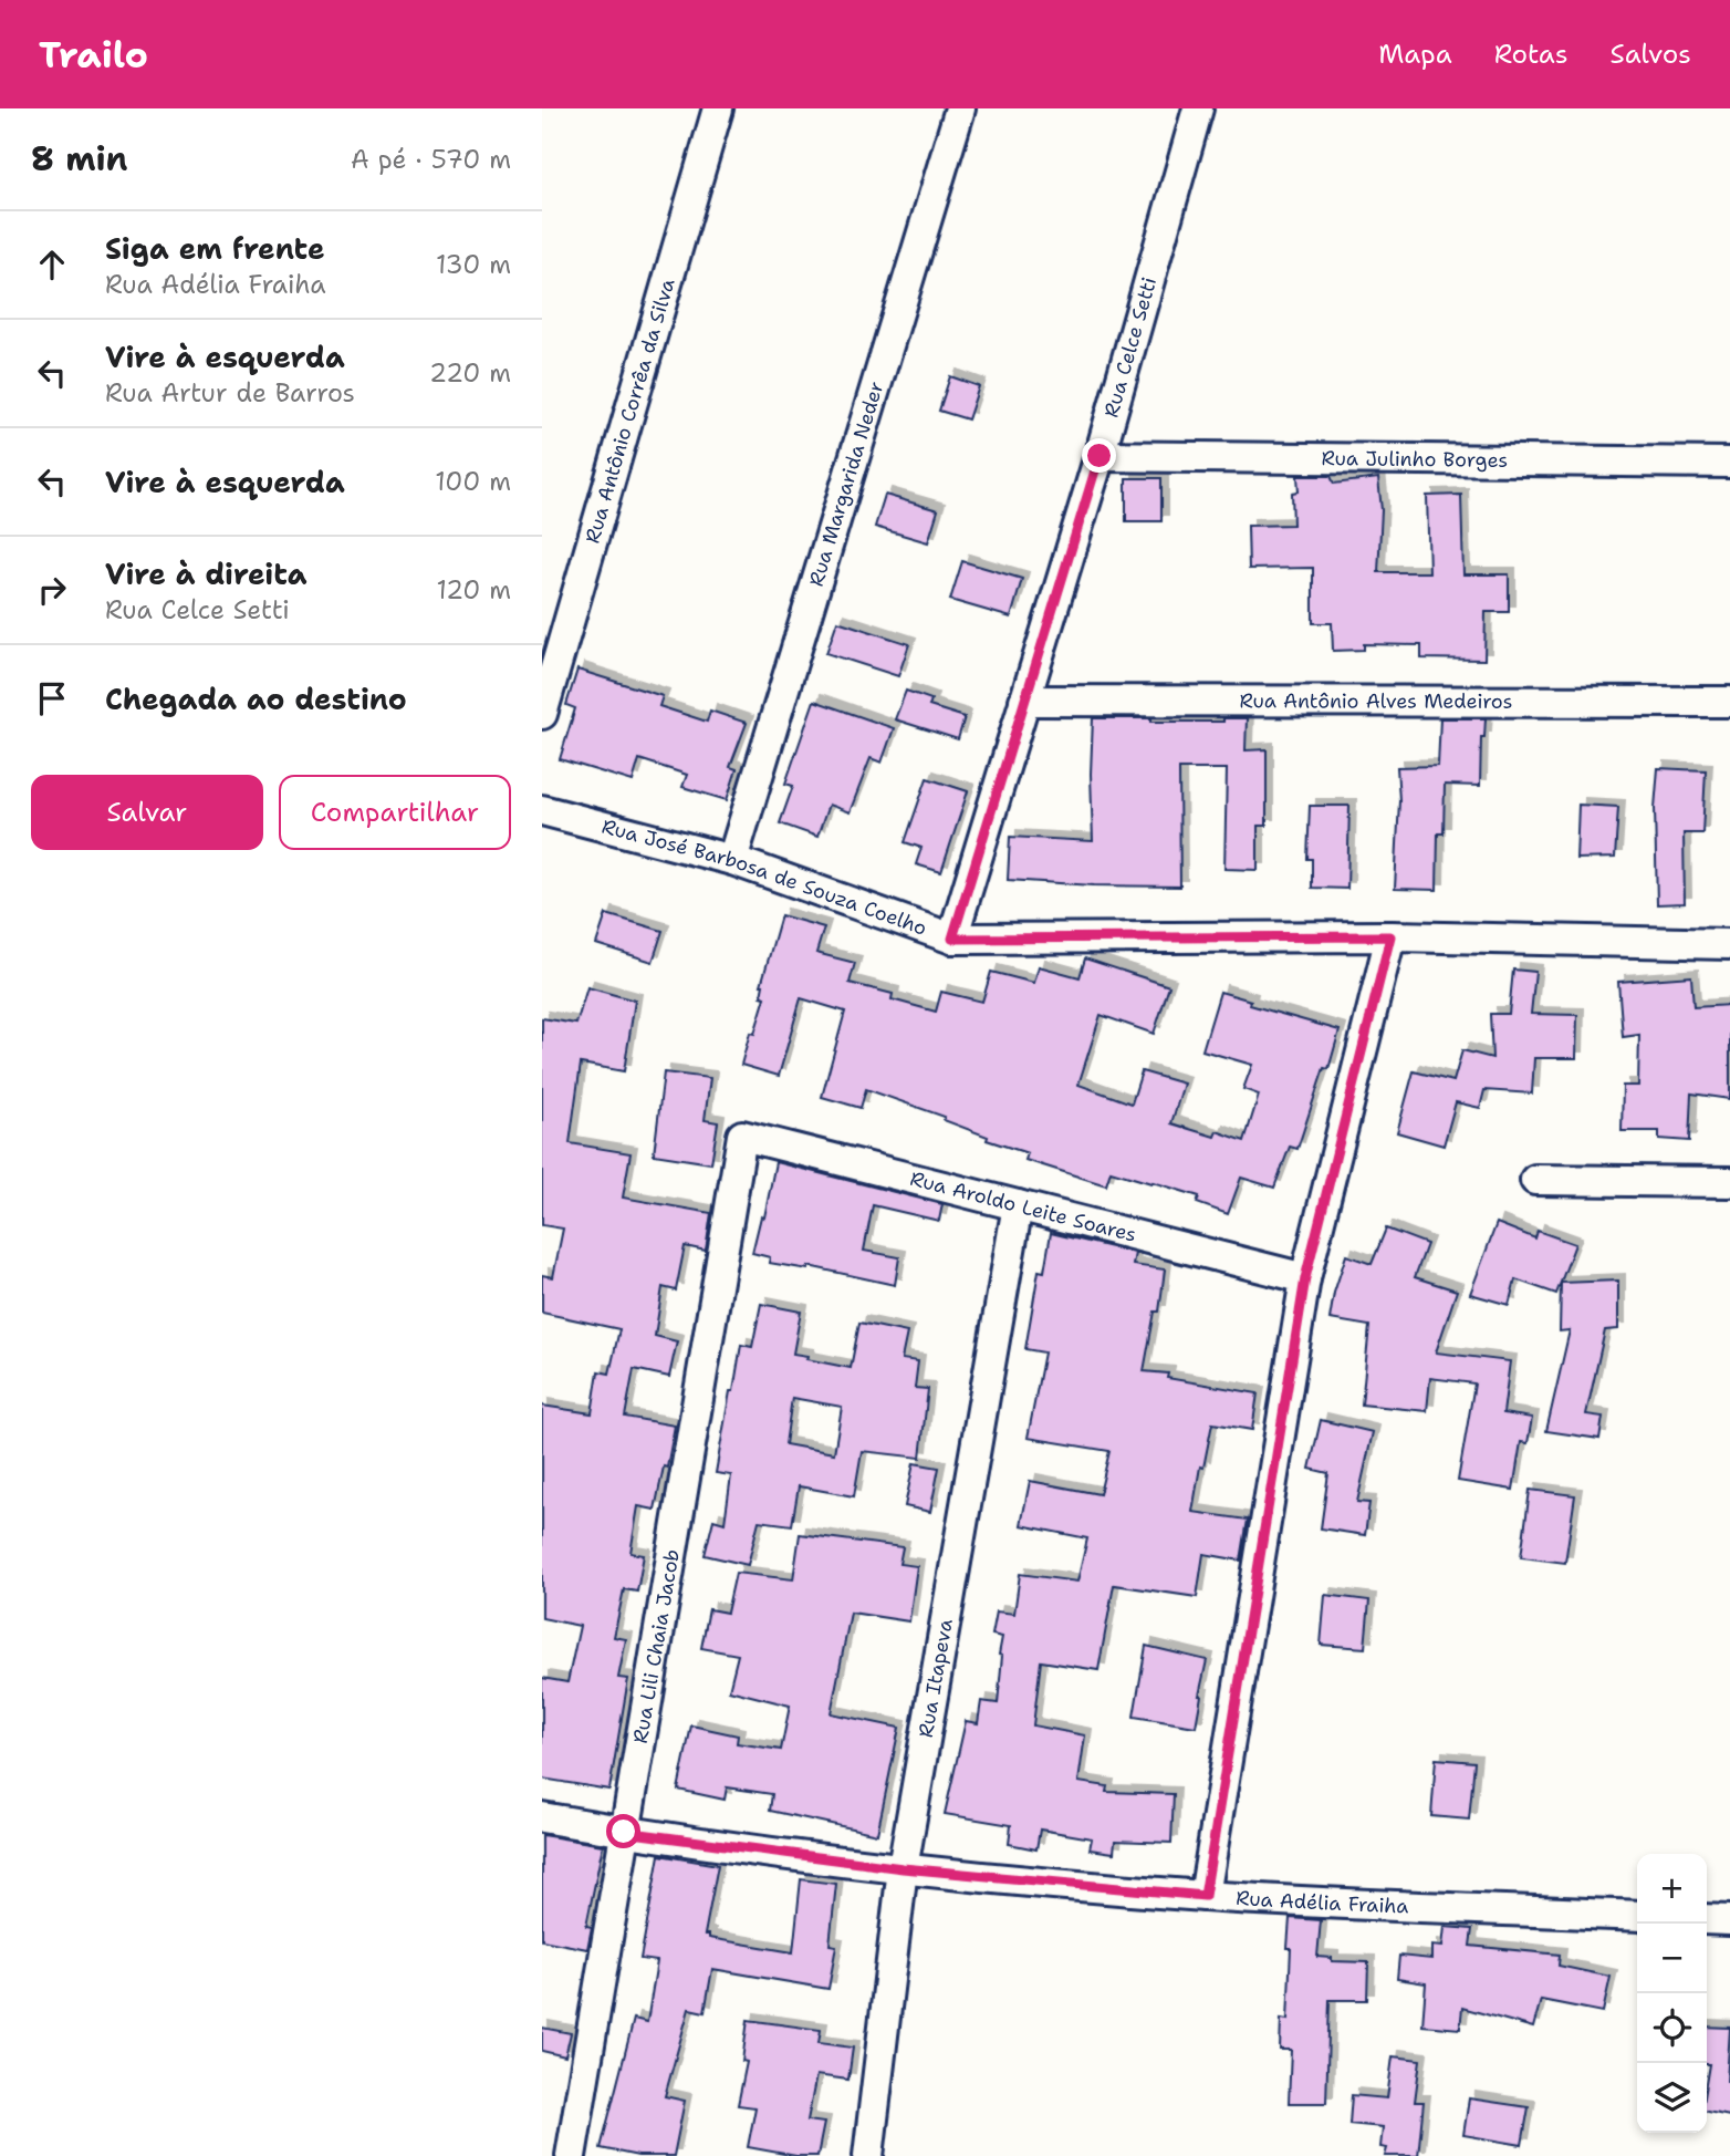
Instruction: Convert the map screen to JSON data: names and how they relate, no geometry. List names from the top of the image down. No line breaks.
{"streets":{"street":["Rua Celce Setti","Rua Antônio Corrêa da Silva","Rua Julinho Borges","Rua Margarida Neder","Rua Antônio Alves Medeiros","Rua José Barbosa de Souza Coelho","Rua Aroldo Leite Soares","Rua Lili Chaia Jacob","Rua Itapeva","Rua Adélia Fraiha"]},"crossings":[["Rua Celce Setti","Rua Julinho Borges"],["Rua Celce Setti","Rua Antônio Alves Medeiros"],["Rua Celce Setti","Rua José Barbosa de Souza Coelho"],["Rua Margarida Neder","Rua José Barbosa de Souza Coelho"],["Rua Aroldo Leite Soares","Rua Lili Chaia Jacob"],["Rua Aroldo Leite Soares","Rua Itapeva"],["Rua Lili Chaia Jacob","Rua Adélia Fraiha"],["Rua Itapeva","Rua Adélia Fraiha"]],"page":{"header":"Trailo","nav":["Mapa","Rotas","Salvos"],"heading":["8 min","A pé · 570 m"],"list":[["Siga em frente","Rua Adélia Fraiha","130 m"],["Vire à esquerda","Rua Artur de Barros","220 m"],["Vire à esquerda","100 m"],["Vire à direita","Rua Celce Setti","120 m"],"Chegada ao destino"],"buttons":["Salvar","Compartilhar"],"map_buttons":["+","−"]}}
